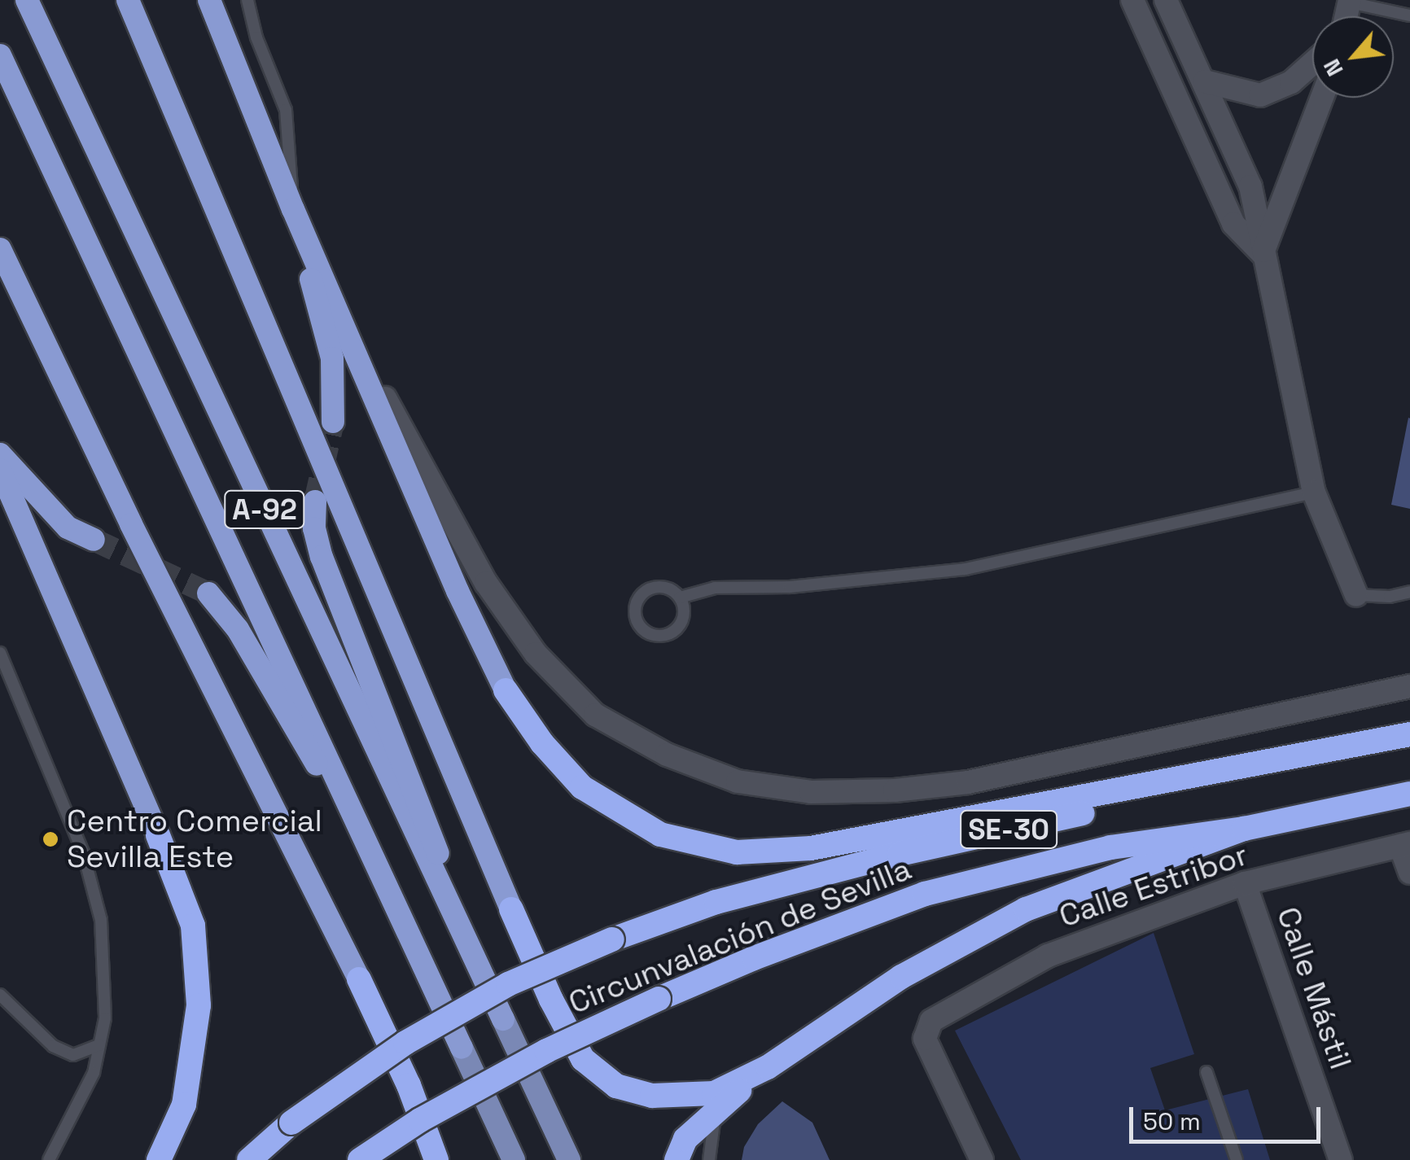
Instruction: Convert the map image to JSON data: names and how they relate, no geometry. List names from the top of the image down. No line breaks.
{"streets":{"highway":["A-92","SE-30","Circunvalación de Sevilla"],"street":["Calle Estribor","Calle Mástil"]},"crossings":[["Calle Estribor","Calle Mástil"]],"places":["Centro Comercial Sevilla Este"],"scale_bar":"50 m","north":"bottom left"}
